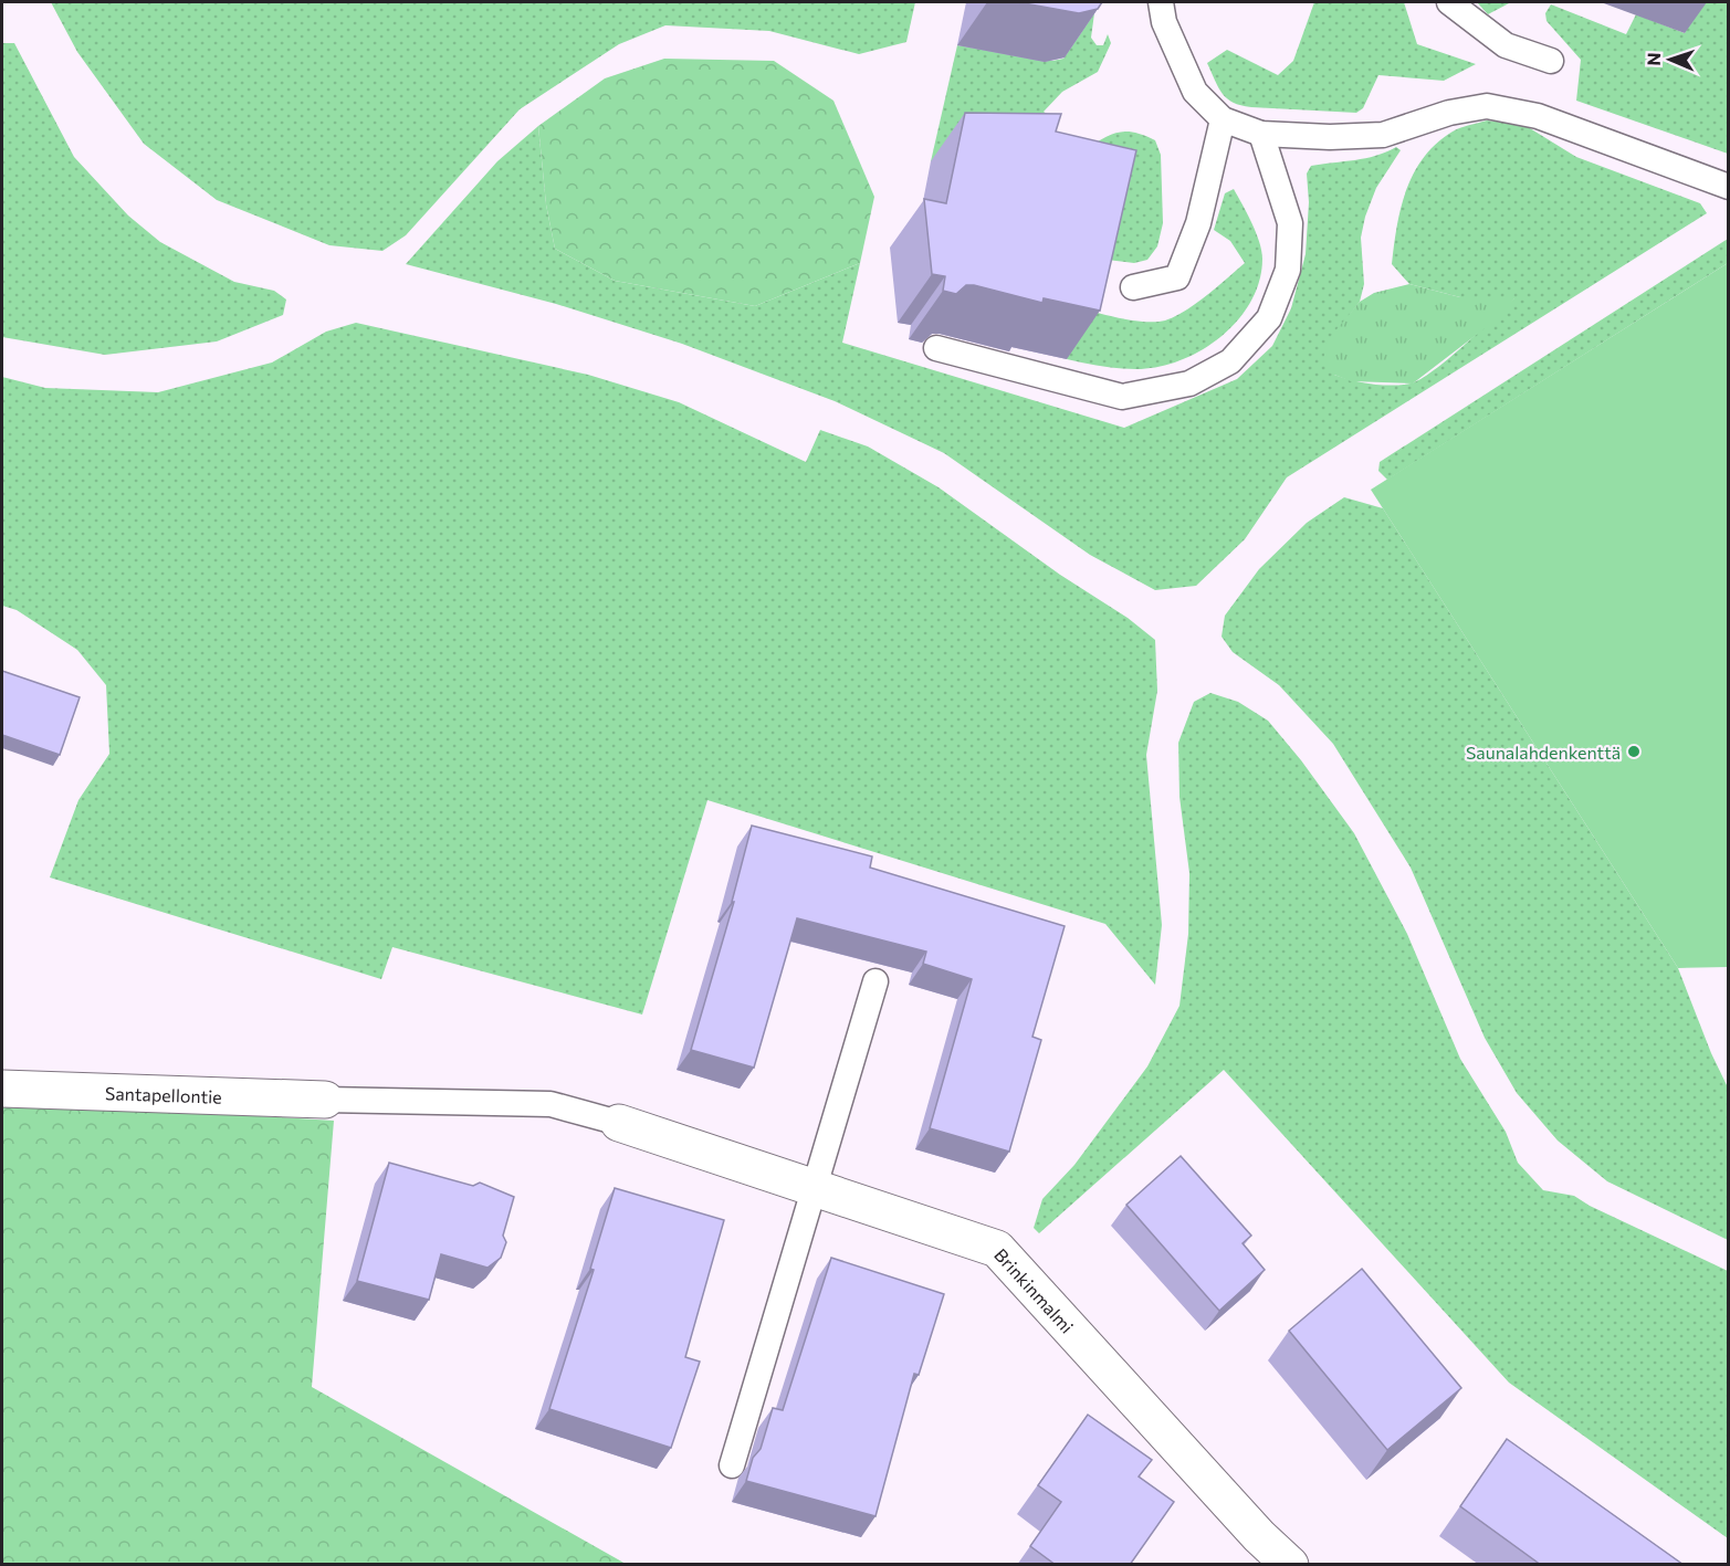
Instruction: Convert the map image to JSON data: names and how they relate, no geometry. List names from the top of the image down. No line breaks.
{"streets":{"street":["Santapellontie","Brinkinmalmi"]},"places":["Saunalahdenkenttä"],"north":"left"}
